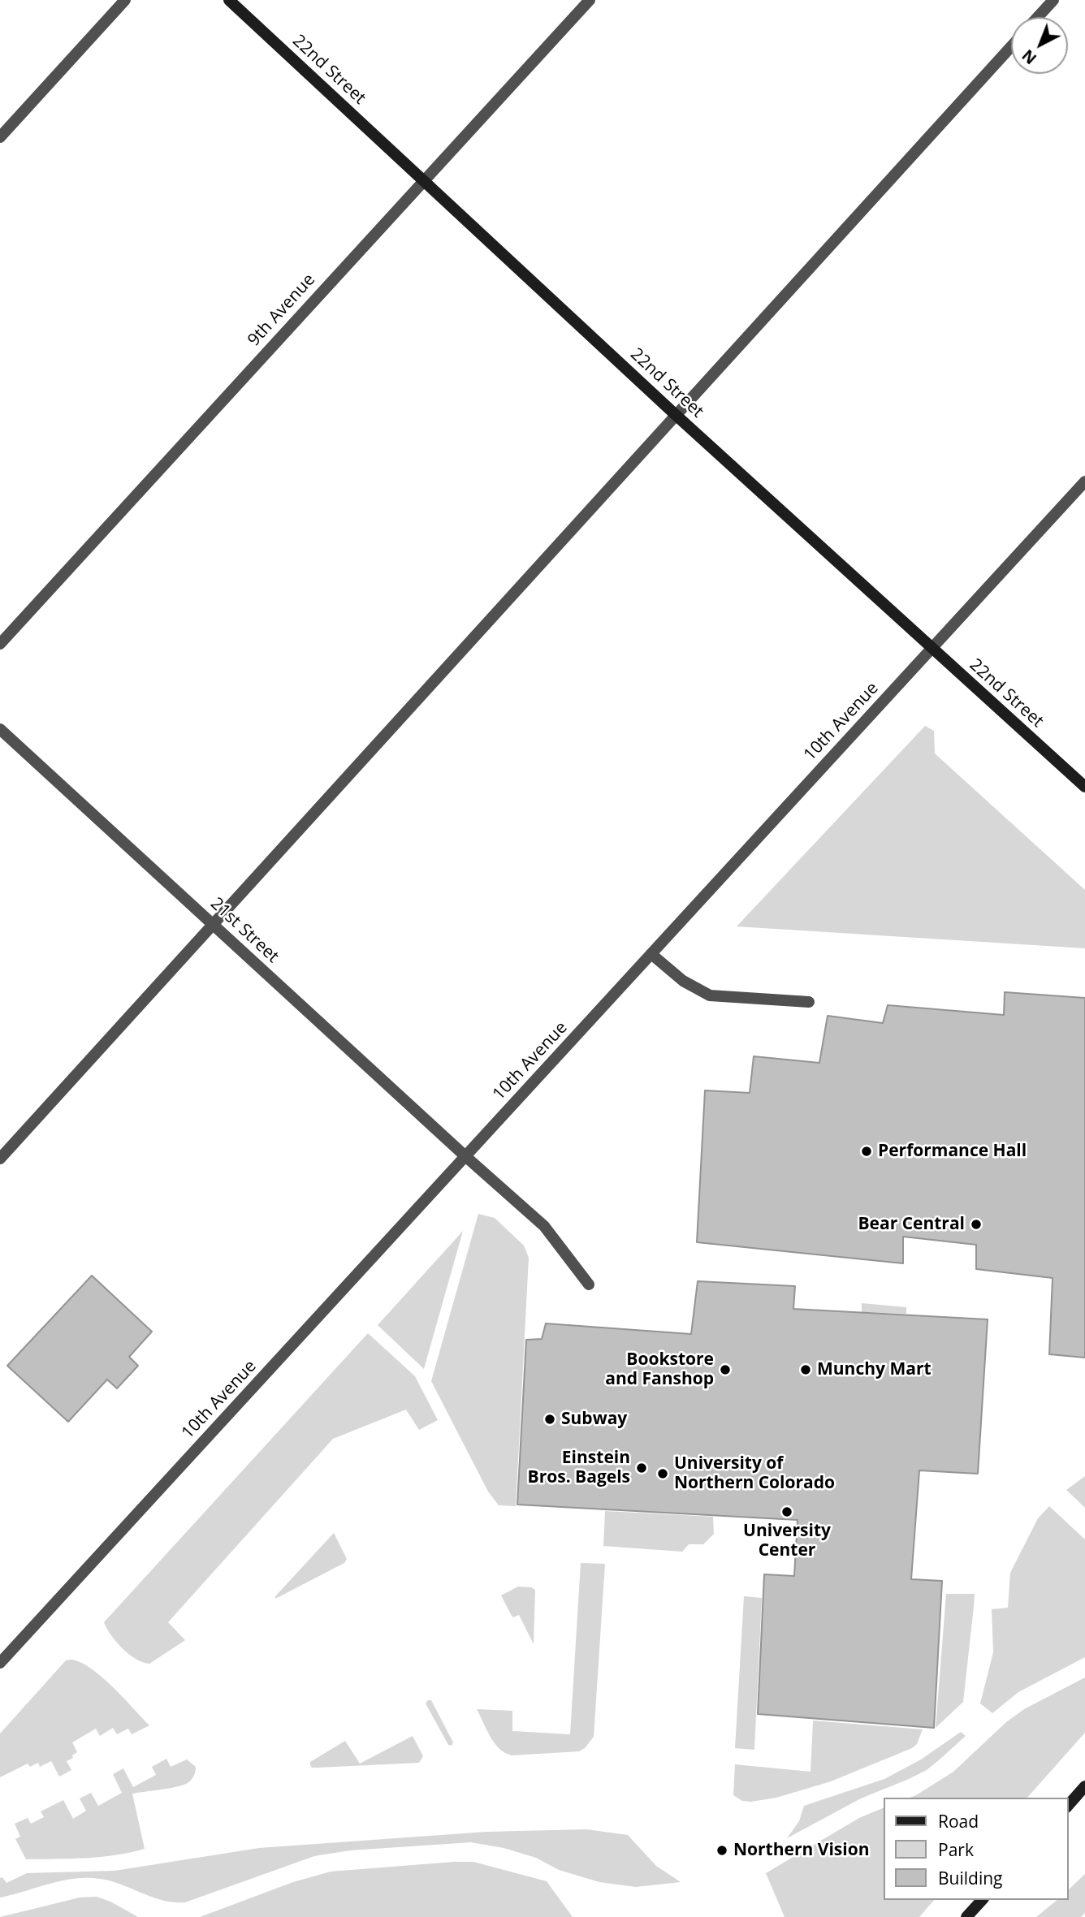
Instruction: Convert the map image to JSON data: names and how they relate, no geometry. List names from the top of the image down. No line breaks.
{"streets":{"street":["22nd Street","9th Avenue","10th Avenue","21st Street"]},"crossings":[["22nd Street","9th Avenue"],["22nd Street","10th Avenue"],["10th Avenue","21st Street"]],"places":["Performance Hall","Bear Central","Bookstore and Fanshop","Munchy Mart","Subway","Einstein Bros. Bagels","University of Northern Colorado","University Center","Northern Vision"],"legend":["Road","Park","Building"],"north":"bottom left"}
